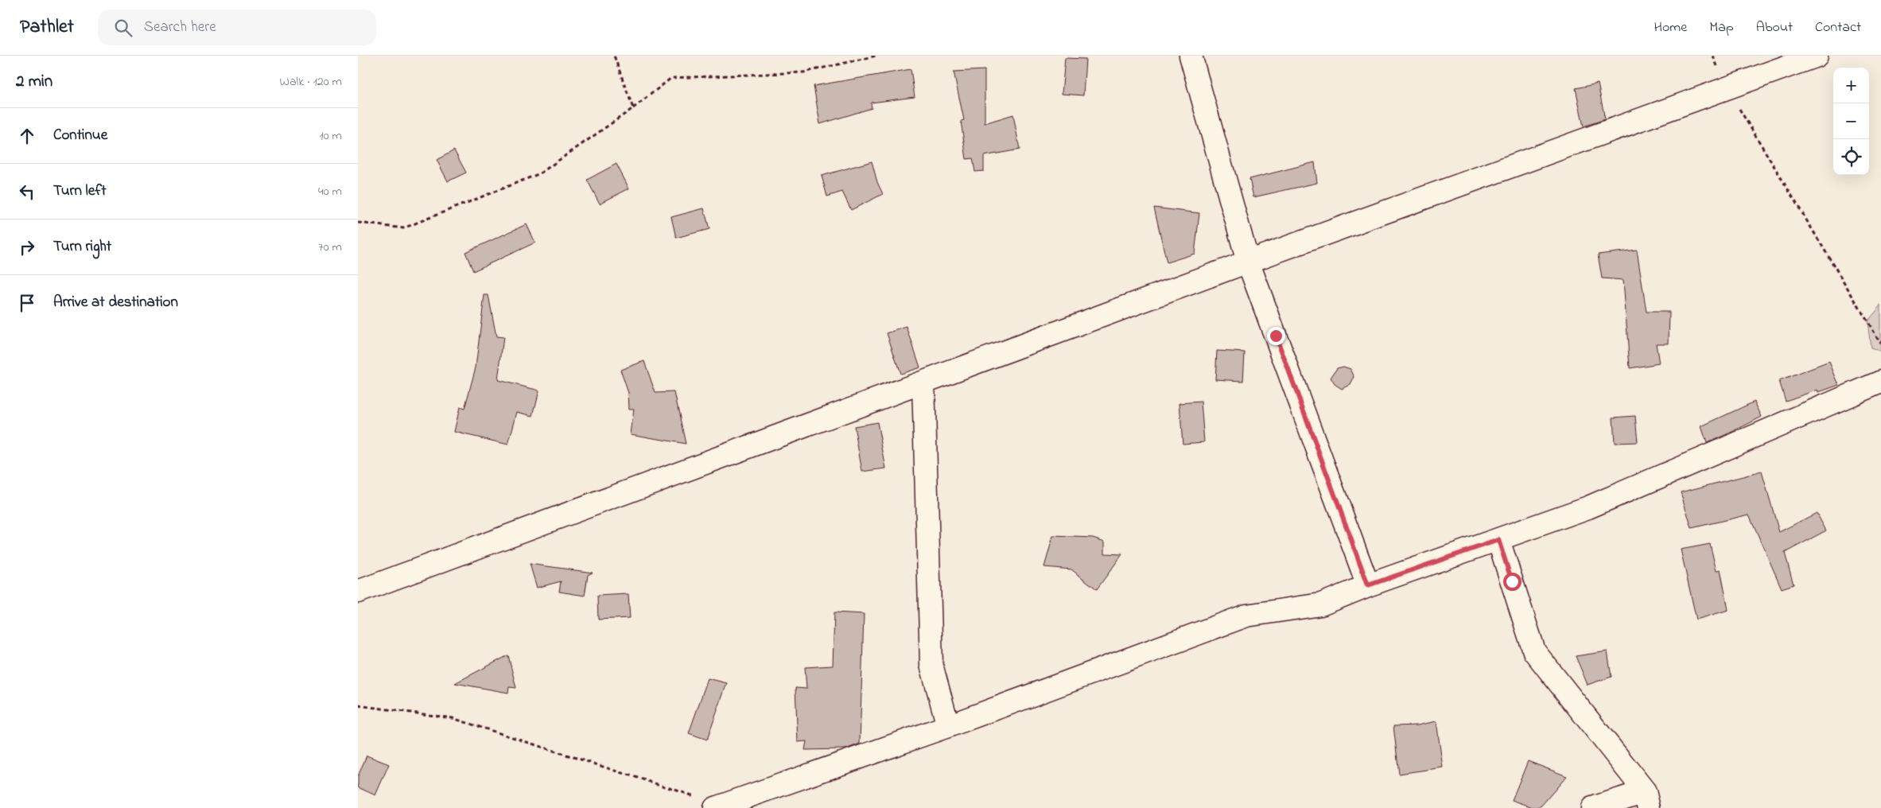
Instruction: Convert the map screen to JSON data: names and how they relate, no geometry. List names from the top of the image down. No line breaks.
{"page":{"header":"Pathlet","search":"Search here","nav":["Home","Map","About","Contact"],"heading":["2 min","Walk · 120 m"],"map_buttons":["+","−"],"list":[["Continue","10 m"],["Turn left","40 m"],["Turn right","70 m"],"Arrive at destination"]}}
